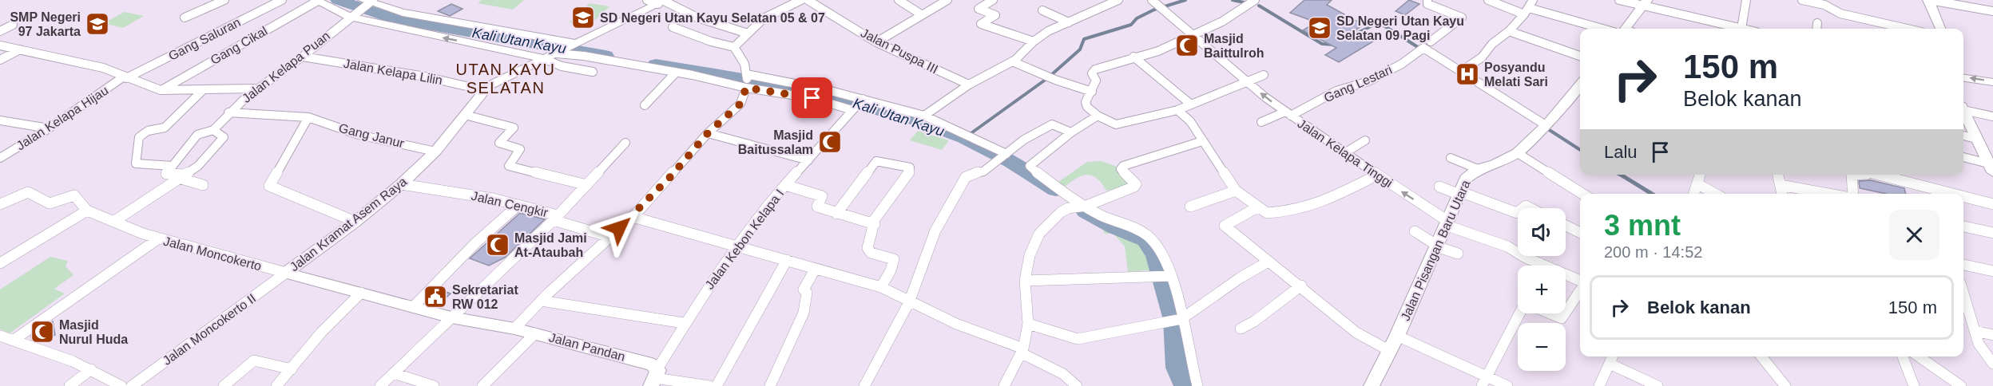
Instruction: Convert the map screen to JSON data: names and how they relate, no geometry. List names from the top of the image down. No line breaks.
{"streets":{"street":["Gang Saluran","Gang Cikal","Jalan Puspa III","Jalan Kelapa Puan","Jalan Kelapa Lilin","Gang Lestari","Jalan Kelapa Hijau","Gang Janur","Jalan Kelapa Tinggi","Jalan Cengkir","Jalan Kramat Asem Raya","Jalan Kebon Kelapa I","Jalan Pisangan Baru Utara","Jalan Moncokerto","Jalan Moncokerto II","Jalan Pandan"]},"crossings":[["Gang Saluran","Jalan Kelapa Hijau"],["Jalan Kelapa Puan","Jalan Kelapa Lilin"],["Jalan Kelapa Puan","Gang Janur"],["Jalan Kelapa Lilin","Jalan Kramat Asem Raya"],["Gang Lestari","Jalan Kelapa Tinggi"],["Gang Janur","Jalan Kramat Asem Raya"],["Jalan Kelapa Tinggi","Jalan Pisangan Baru Utara"],["Jalan Cengkir","Jalan Kramat Asem Raya"],["Jalan Cengkir","Jalan Moncokerto"],["Jalan Cengkir","Jalan Pandan"],["Jalan Kramat Asem Raya","Jalan Moncokerto"],["Jalan Kramat Asem Raya","Jalan Moncokerto II"],["Jalan Kebon Kelapa I","Jalan Pandan"],["Jalan Moncokerto","Jalan Moncokerto II"],["Jalan Moncokerto","Jalan Pandan"]],"districts":["UTAN KAYU SELATAN"],"water":["Kali Utan Kayu"],"places":{"school or university":["SD Negeri Utan Kayu Selatan 05 & 07","SMP Negeri 97 Jakarta","SD Negeri Utan Kayu Selatan 09 Pagi"],"mosque":["Masjid Baittulroh","Masjid Baitussalam","Masjid Jami At-Ataubah","Masjid Nurul Huda"],"hospital":["Posyandu Melati Sari"],"public building":["Sekretariat RW 012"]},"page":{"turn":["150 m","Belok kanan"],"then":"Lalu","heading":["3 mnt","200 m · 14:52"],"map_buttons":["+","−"],"list":[{"name":"Belok kanan","value":"150 m"}]}}
